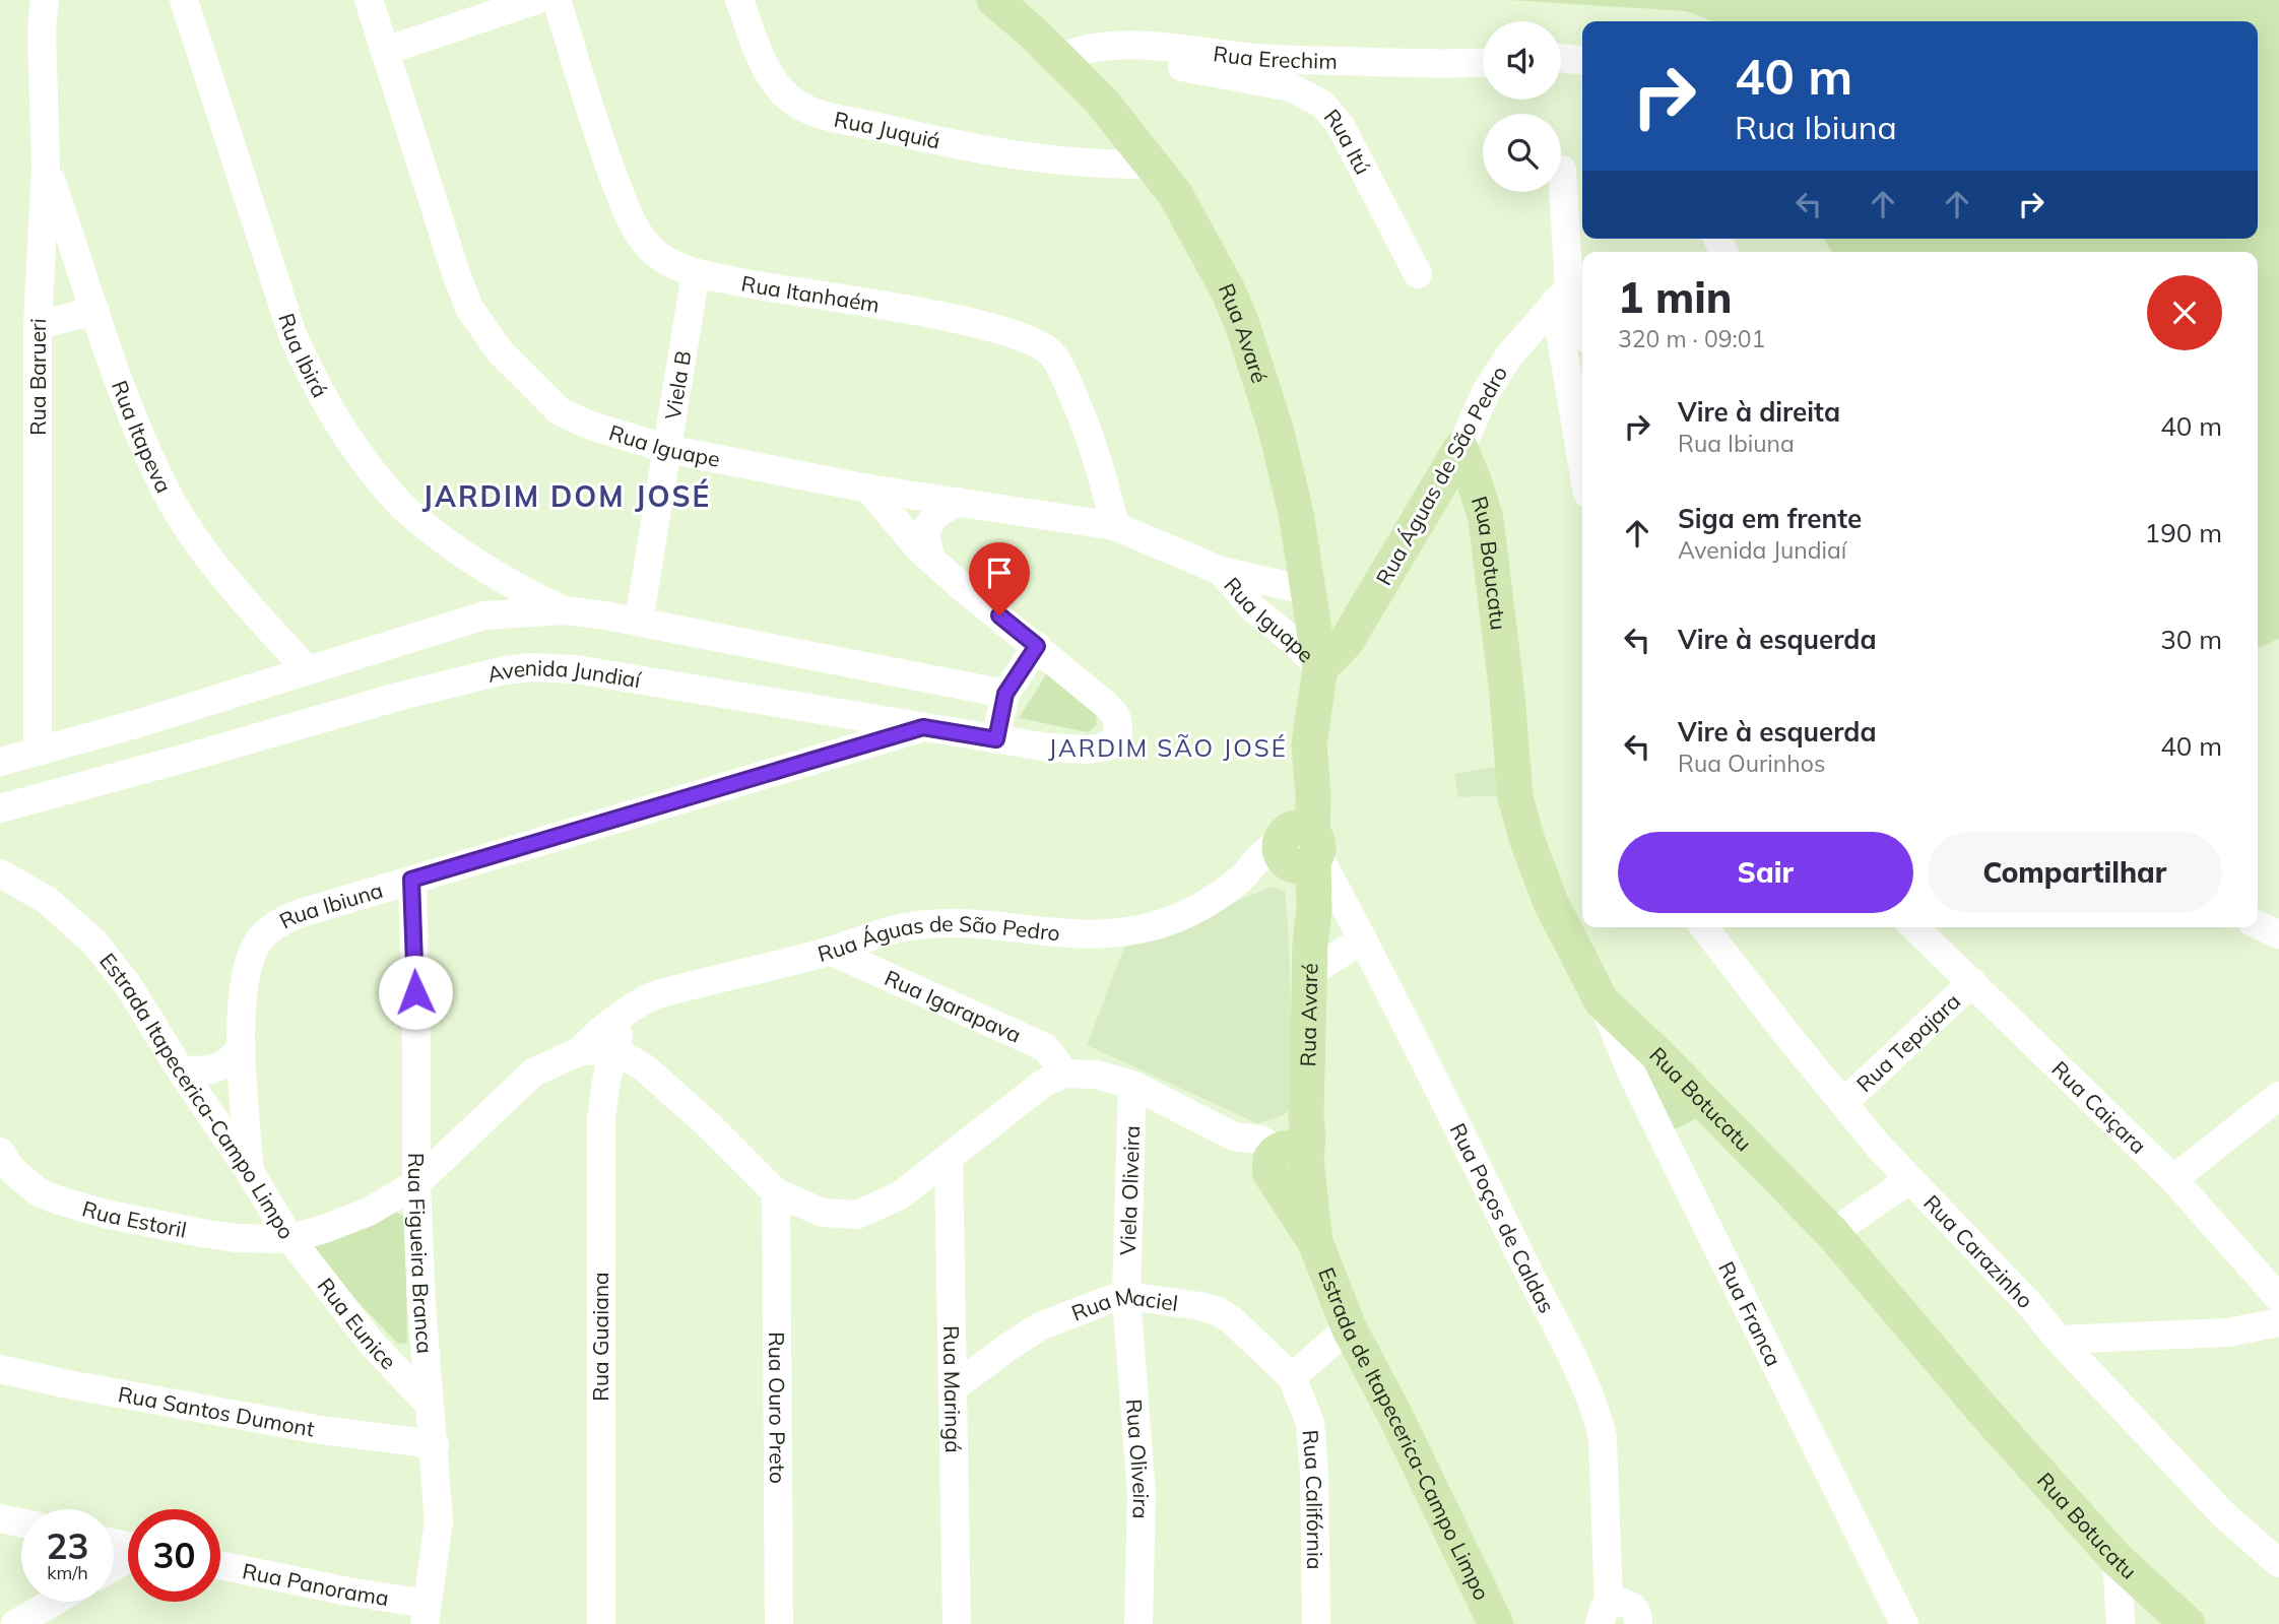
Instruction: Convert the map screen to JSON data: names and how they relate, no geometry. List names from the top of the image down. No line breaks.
{"streets":{"main road":["Rua Avaré","Rua Águas de São Pedro","Rua Botucatu","Estrada de Itapecerica-Campo Limpo"],"street":["Rua Erechim","Rua Juquiá","Rua Itú","Rua Itanhaém","Rua Ibirá","Rua Barueri","Viela B","Rua Itapeva","Rua Iguape","Avenida Jundiaí","Rua Ibiuna","Rua Igarapava","Rua Tepajara","Estrada Itapecerica-Campo Limpo","Rua Caiçara","Viela Oliveira","Rua Poços de Caldas","Rua Estoril","Rua Figueira Branca","Rua Carazinho","Rua Maciel","Rua Franca","Rua Eunice","Rua Guaiana","Rua Maringá","Rua Ouro Preto","Rua Santos Dumont","Rua Oliveira","Rua Califórnia","Rua Panorama"]},"crossings":[["Rua Erechim","Rua Itú"],["Rua Erechim","Rua Avaré"],["Rua Juquiá","Rua Avaré"],["Rua Itanhaém","Viela B"],["Rua Itanhaém","Rua Iguape"],["Rua Avaré","Rua Iguape"],["Rua Avaré","Rua Águas de São Pedro"],["Rua Avaré","Rua Poços de Caldas"],["Rua Avaré","Estrada de Itapecerica-Campo Limpo"],["Rua Barueri","Rua Itapeva"],["Viela B","Rua Iguape"],["Rua Iguape","Rua Águas de São Pedro"],["Rua Águas de São Pedro","Rua Botucatu"],["Rua Águas de São Pedro","Rua Igarapava"],["Rua Águas de São Pedro","Estrada Itapecerica-Campo Limpo"],["Rua Águas de São Pedro","Rua Poços de Caldas"],["Rua Botucatu","Rua Franca"],["Avenida Jundiaí","Rua Ibiuna"],["Rua Ibiuna","Estrada Itapecerica-Campo Limpo"],["Rua Ibiuna","Rua Figueira Branca"],["Rua Igarapava","Estrada de Itapecerica-Campo Limpo"],["Rua Tepajara","Rua Caiçara"],["Rua Tepajara","Rua Carazinho"],["Estrada Itapecerica-Campo Limpo","Rua Estoril"],["Estrada Itapecerica-Campo Limpo","Rua Figueira Branca"],["Estrada Itapecerica-Campo Limpo","Rua Eunice"],["Estrada Itapecerica-Campo Limpo","Rua Guaiana"],["Viela Oliveira","Rua Maciel"],["Viela Oliveira","Estrada de Itapecerica-Campo Limpo"],["Viela Oliveira","Rua Oliveira"],["Rua Estoril","Rua Eunice"],["Rua Figueira Branca","Rua Eunice"],["Rua Figueira Branca","Rua Santos Dumont"],["Rua Figueira Branca","Rua Panorama"],["Rua Maciel","Rua Maringá"],["Rua Maciel","Rua Oliveira"],["Rua Maciel","Rua Califórnia"]],"districts":["JARDIM DOM JOSÉ","JARDIM SÃO JOSÉ"],"page":{"turn":["40 m","Rua Ibiuna"],"heading":["1 min","320 m · 09:01"],"list":[{"name":"Vire à direita","note":"Rua Ibiuna","value":"40 m"},{"name":"Siga em frente","note":"Avenida Jundiaí","value":"190 m"},{"name":"Vire à esquerda","value":"30 m"},{"name":"Vire à esquerda","note":"Rua Ourinhos","value":"40 m"}],"buttons":["Sair","Compartilhar"],"speed":"23 km/h","limit":"30"}}
